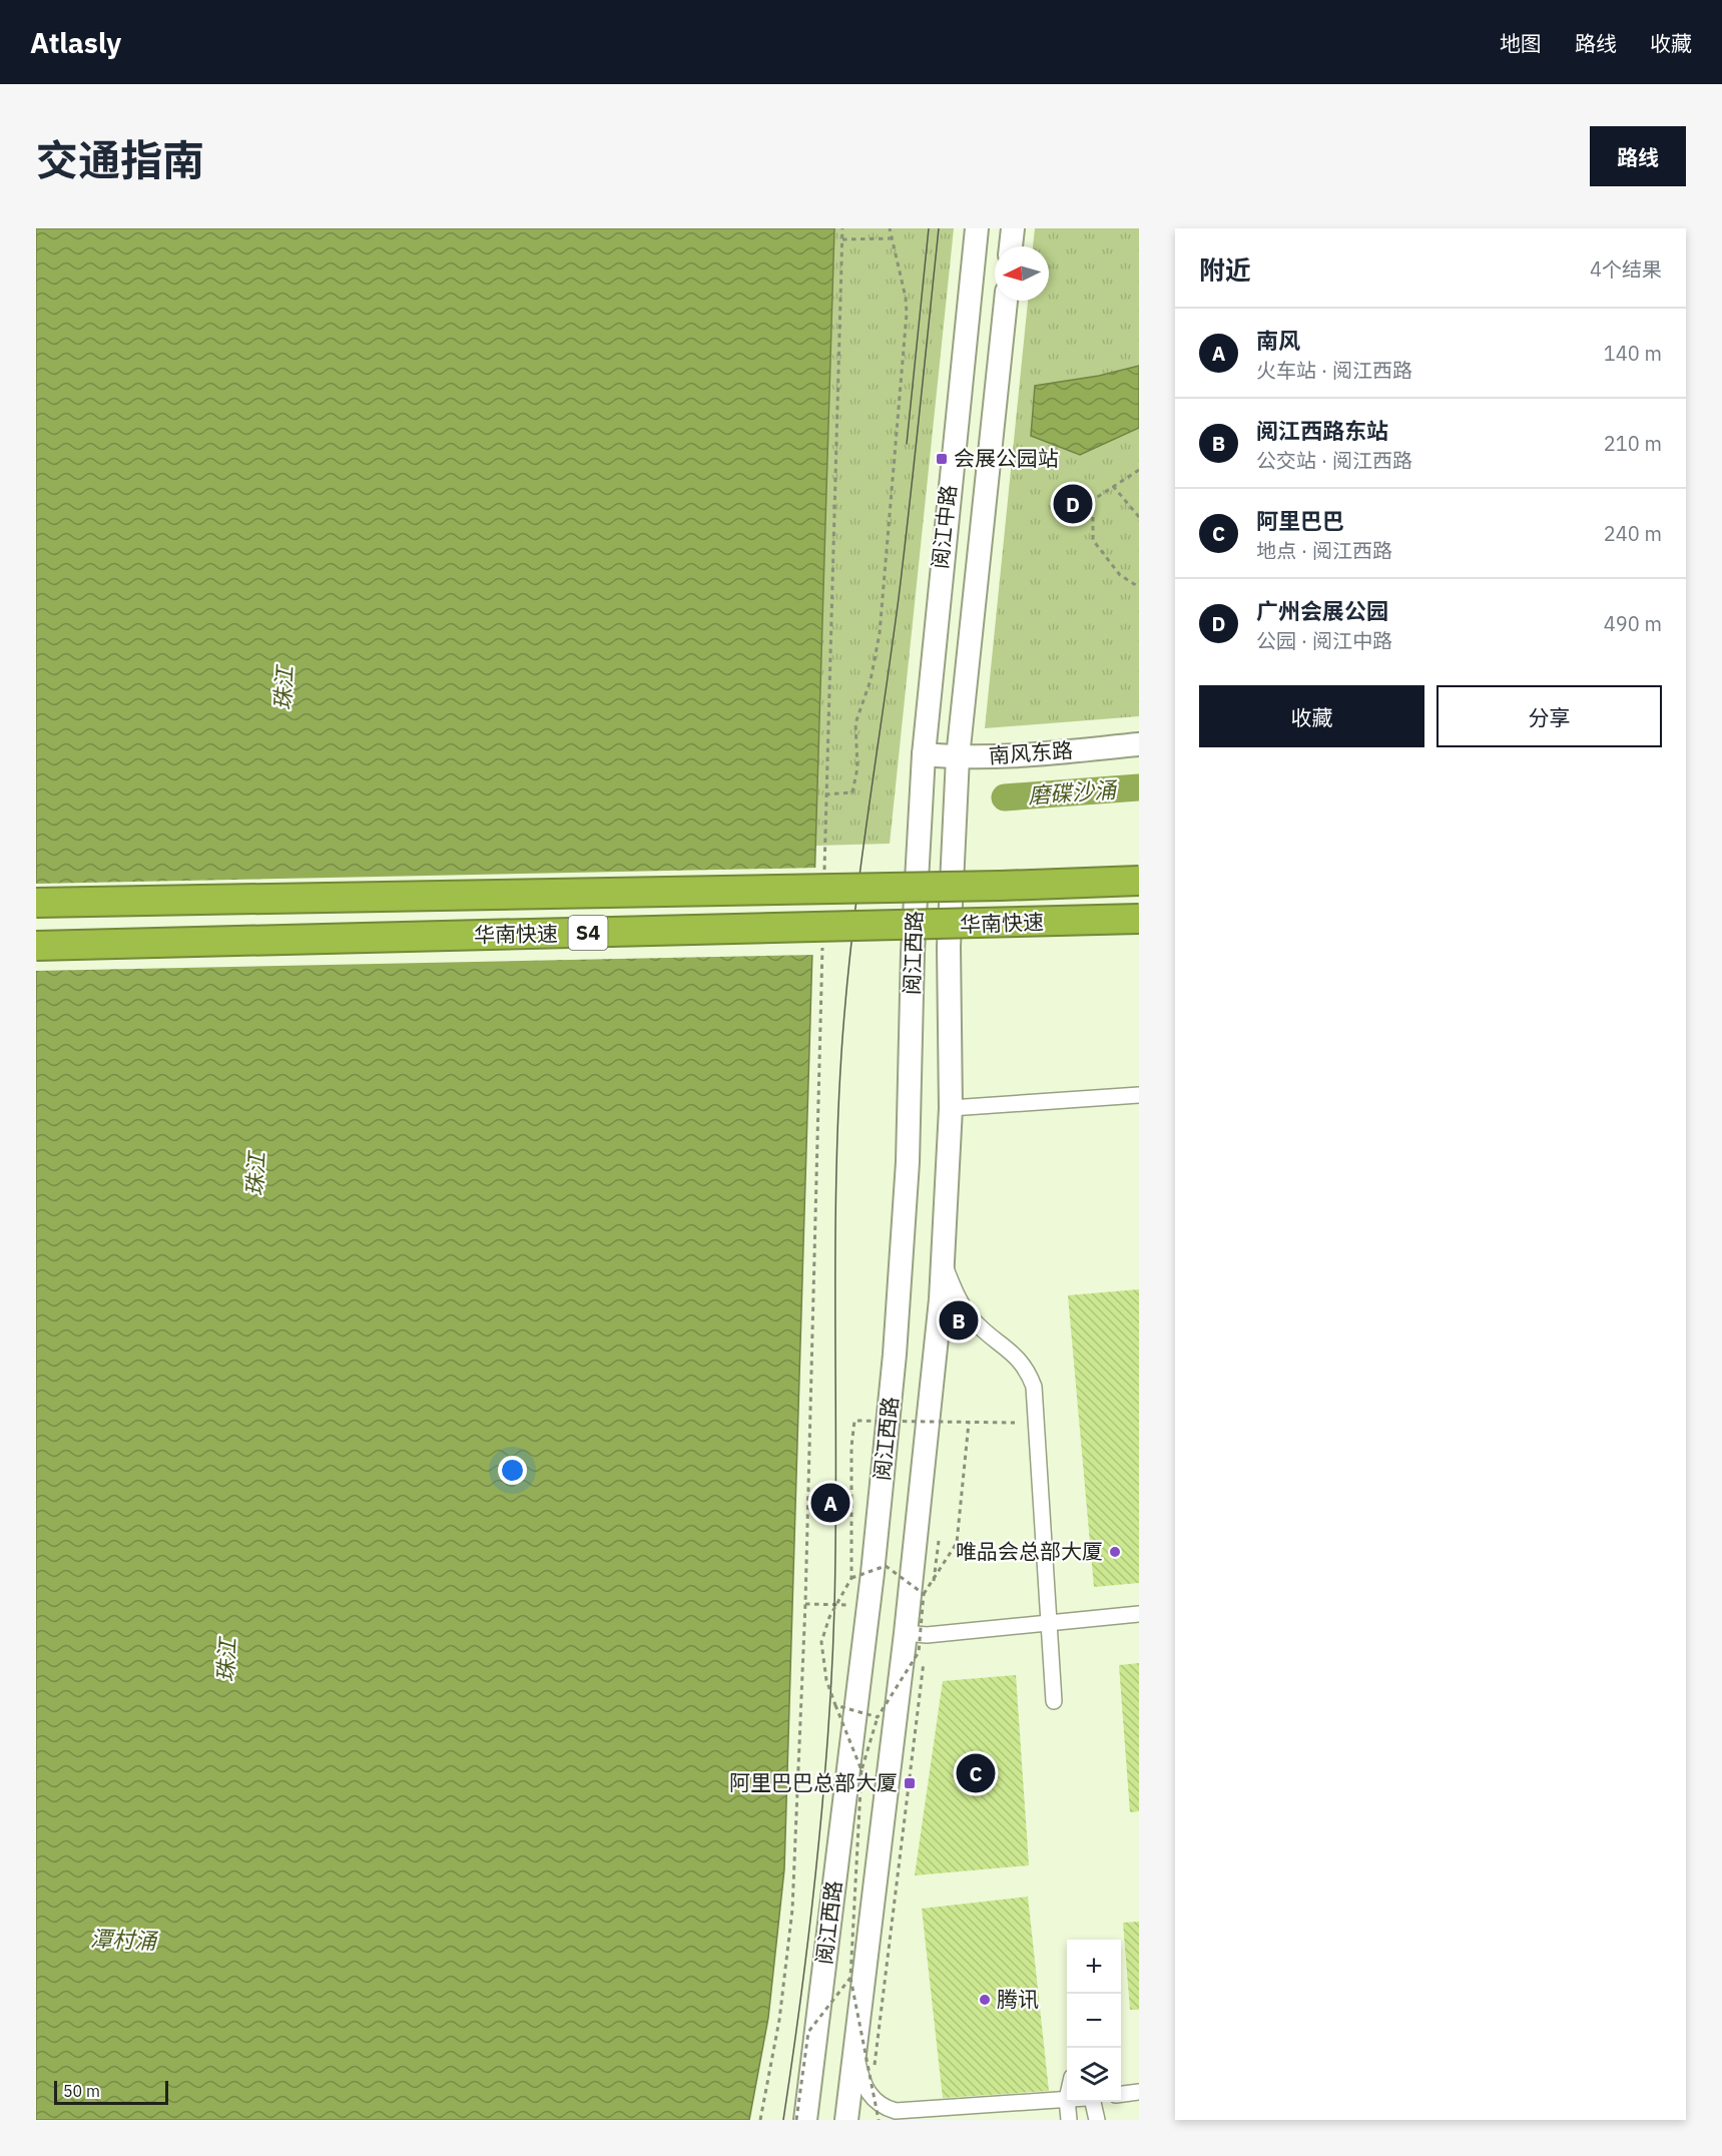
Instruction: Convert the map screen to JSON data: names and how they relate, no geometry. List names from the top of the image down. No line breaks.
{"streets":{"highway":["华南快速","S4"],"main road":["阅江中路","南风东路","阅江西路"]},"crossings":[["阅江中路","南风东路"],["阅江中路","阅江西路"],["南风东路","阅江西路"]],"water":["珠江","磨碟沙涌","潭村涌"],"places":{"transit":["会展公园站","阿里巴巴总部大厦"],"other":["唯品会总部大厦","腾讯"]},"scale_bar":"50 m","north":"left","page":{"header":"Atlasly","nav":["地图","路线","收藏"],"title":"交通指南","buttons":["路线",["收藏","分享"]],"heading":["附近","4个结果"],"list":[{"mark":"A","name":"南风","note":"火车站 · 阅江西路","value":"140 m"},{"mark":"B","name":"阅江西路东站","note":"公交站 · 阅江西路","value":"210 m"},{"mark":"C","name":"阿里巴巴","note":"地点 · 阅江西路","value":"240 m"},{"mark":"D","name":"广州会展公园","note":"公园 · 阅江中路","value":"490 m"}],"pins":["D","B","A","C"],"map_buttons":["+","−"],"scale":"50 m"}}
